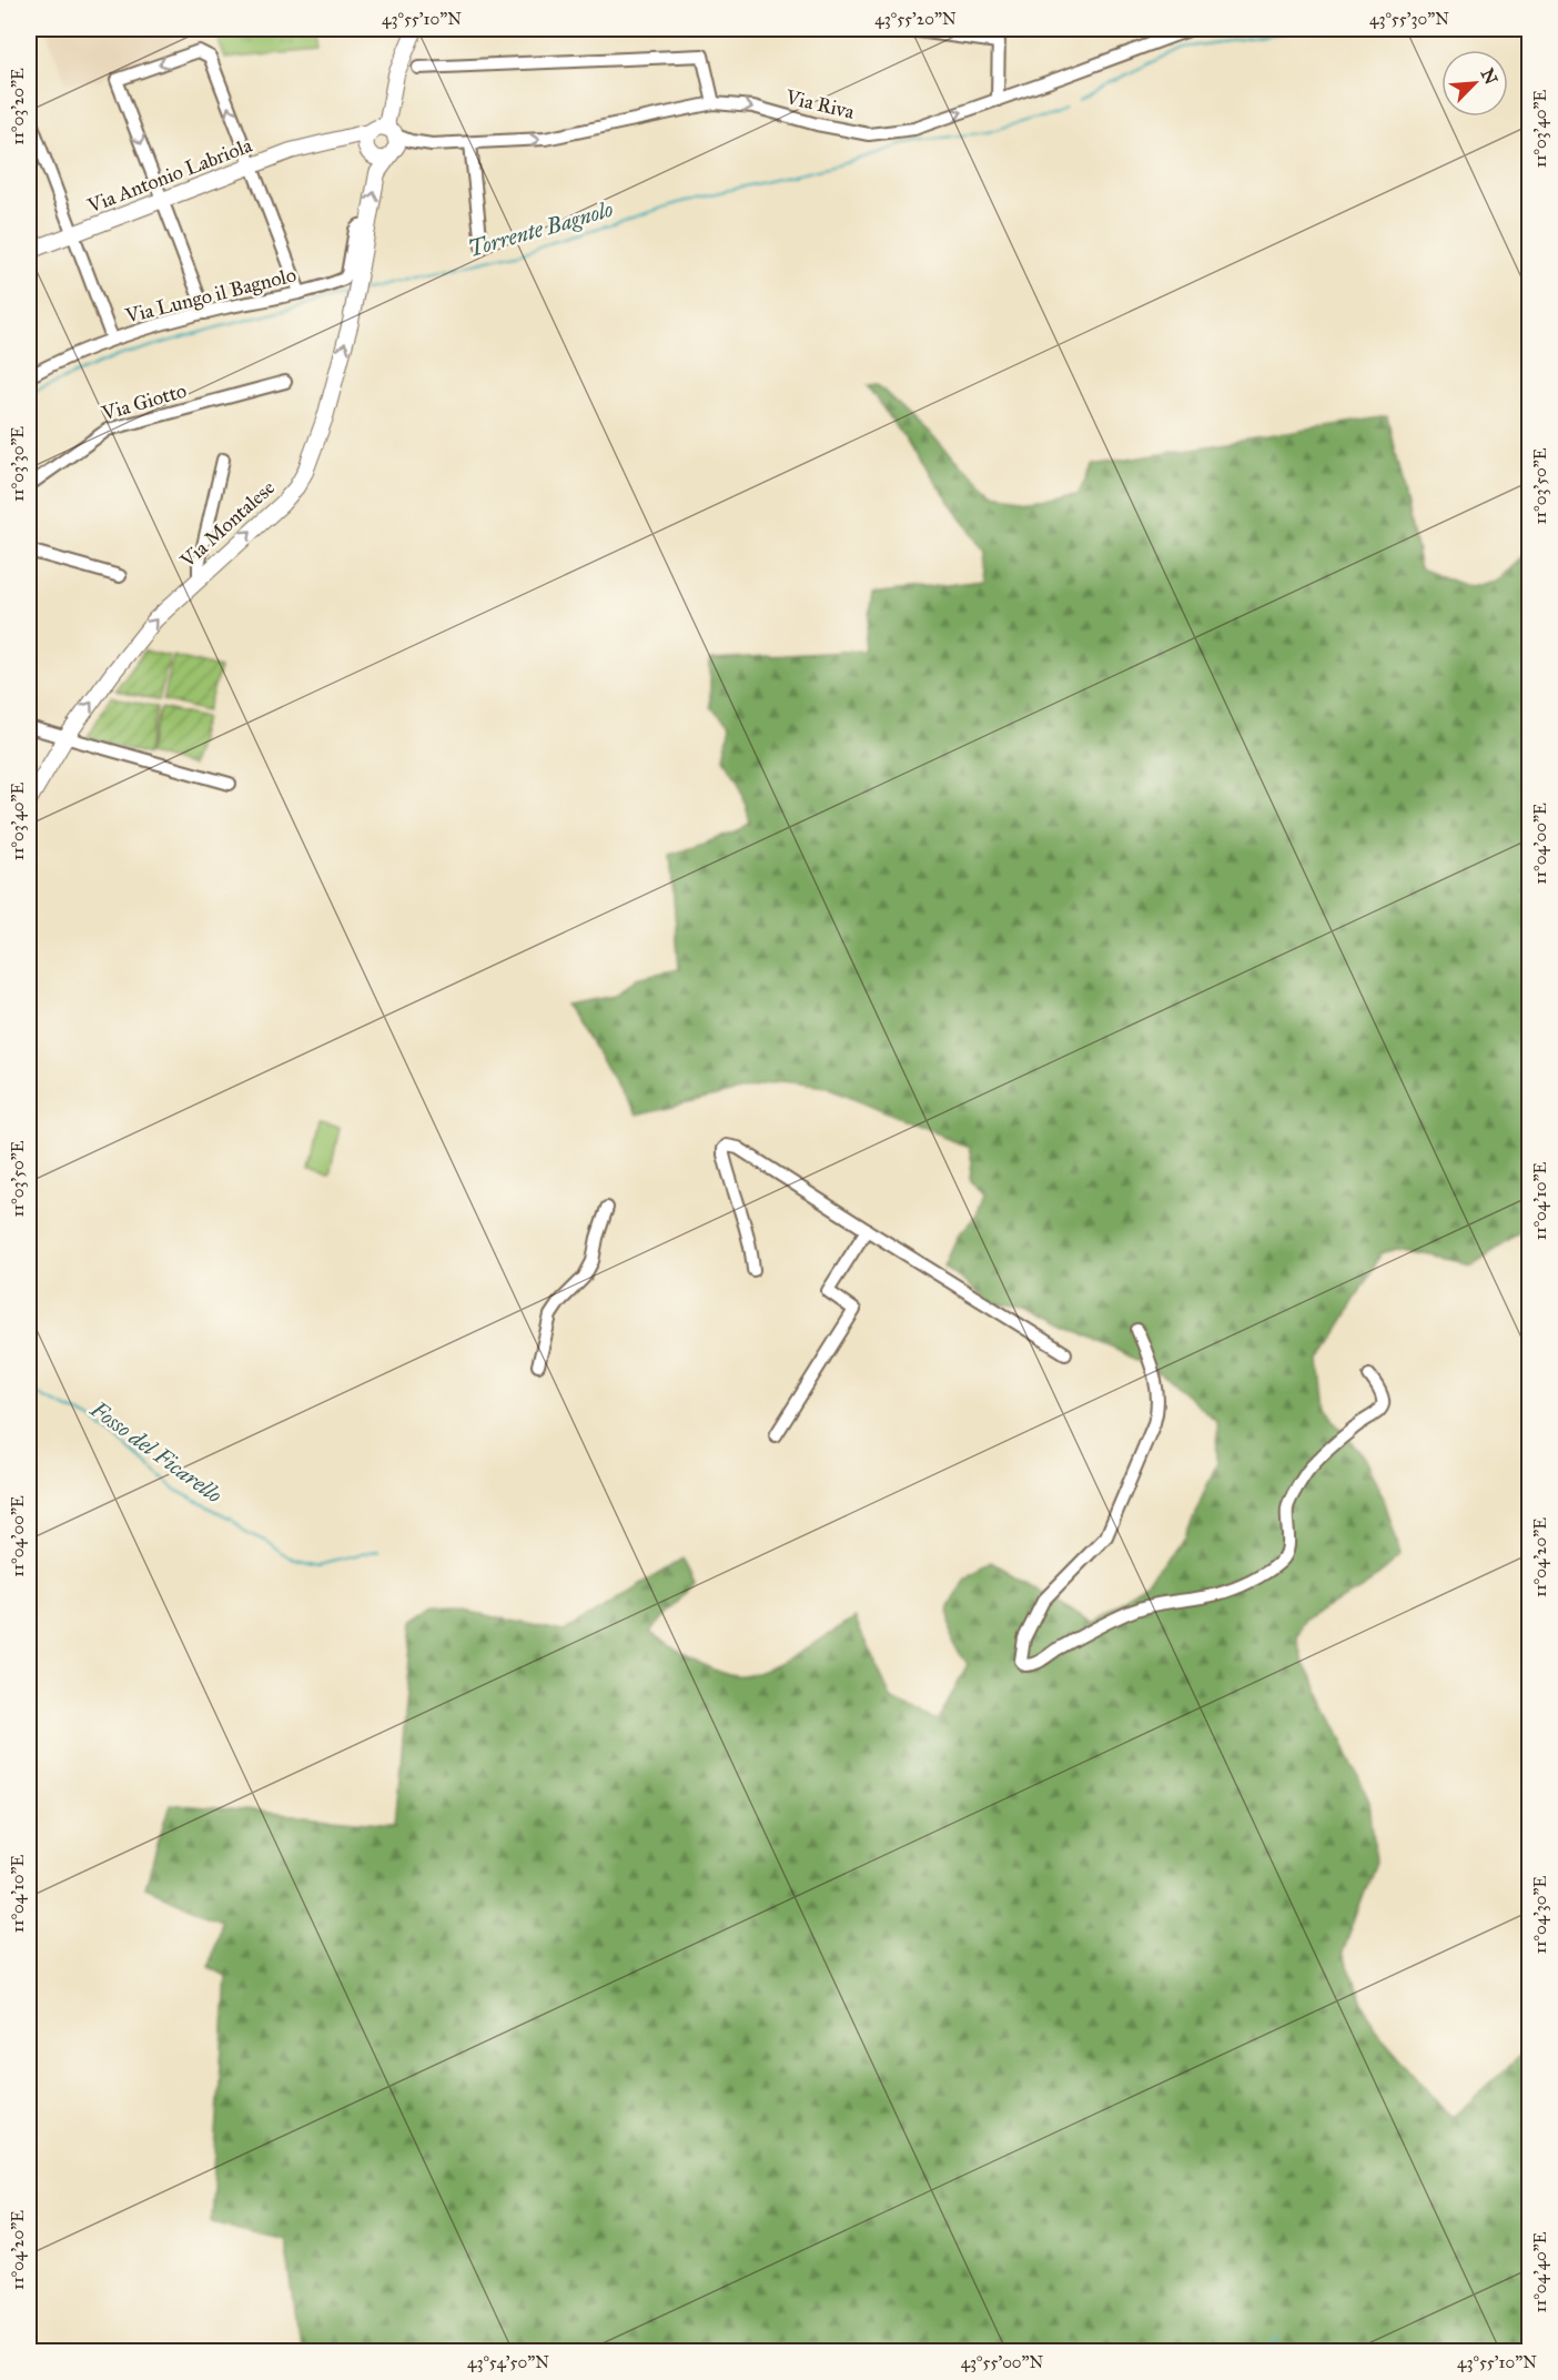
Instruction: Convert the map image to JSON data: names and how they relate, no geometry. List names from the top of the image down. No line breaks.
{"streets":{"street":["Via Riva","Via Antonio Labriola","Via Lungo il Bagnolo","Via Giotto","Via Montalese"]},"crossings":[["Via Riva","Via Antonio Labriola"],["Via Riva","Via Montalese"],["Via Antonio Labriola","Via Montalese"],["Via Lungo il Bagnolo","Via Montalese"]],"one_way":["Via Riva","Via Montalese"],"water":["Torrente Bagnolo","Fosso del Ficarello"],"north":"top right","coordinates":["43°55'10\"N","43°55'20\"N","43°55'30\"N","11°03'20\"E","11°03'40\"E","11°03'30\"E","11°03'50\"E","11°04'00\"E","11°04'10\"E","11°04'20\"E","11°04'30\"E","11°04'40\"E","43°54'50\"N","43°55'00\"N"]}
